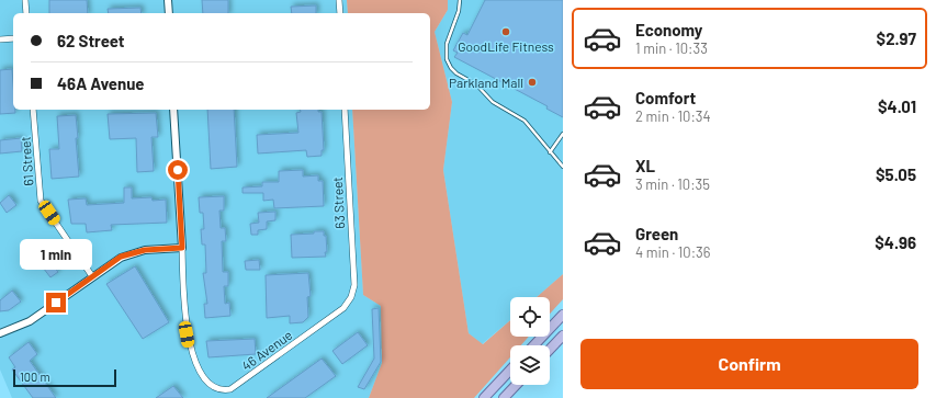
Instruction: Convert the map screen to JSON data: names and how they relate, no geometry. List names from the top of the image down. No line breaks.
{"streets":{"street":["61 Street","63 Street","46 Avenue"]},"crossings":[["63 Street","46 Avenue"]],"places":["GoodLife Fitness","Parkland Mall"],"scale_bar":"100 m","page":{"list":[{"name":"Economy","note":"1 min · 10:33","value":"$2.97"},{"name":"Comfort","note":"2 min · 10:34","value":"$4.01"},{"name":"XL","note":"3 min · 10:35","value":"$5.05"},{"name":"Green","note":"4 min · 10:36","value":"$4.96"}],"banner":["62 Street","46A Avenue"],"bubble":"1 min","buttons":"Confirm","scale":"100 m"}}
